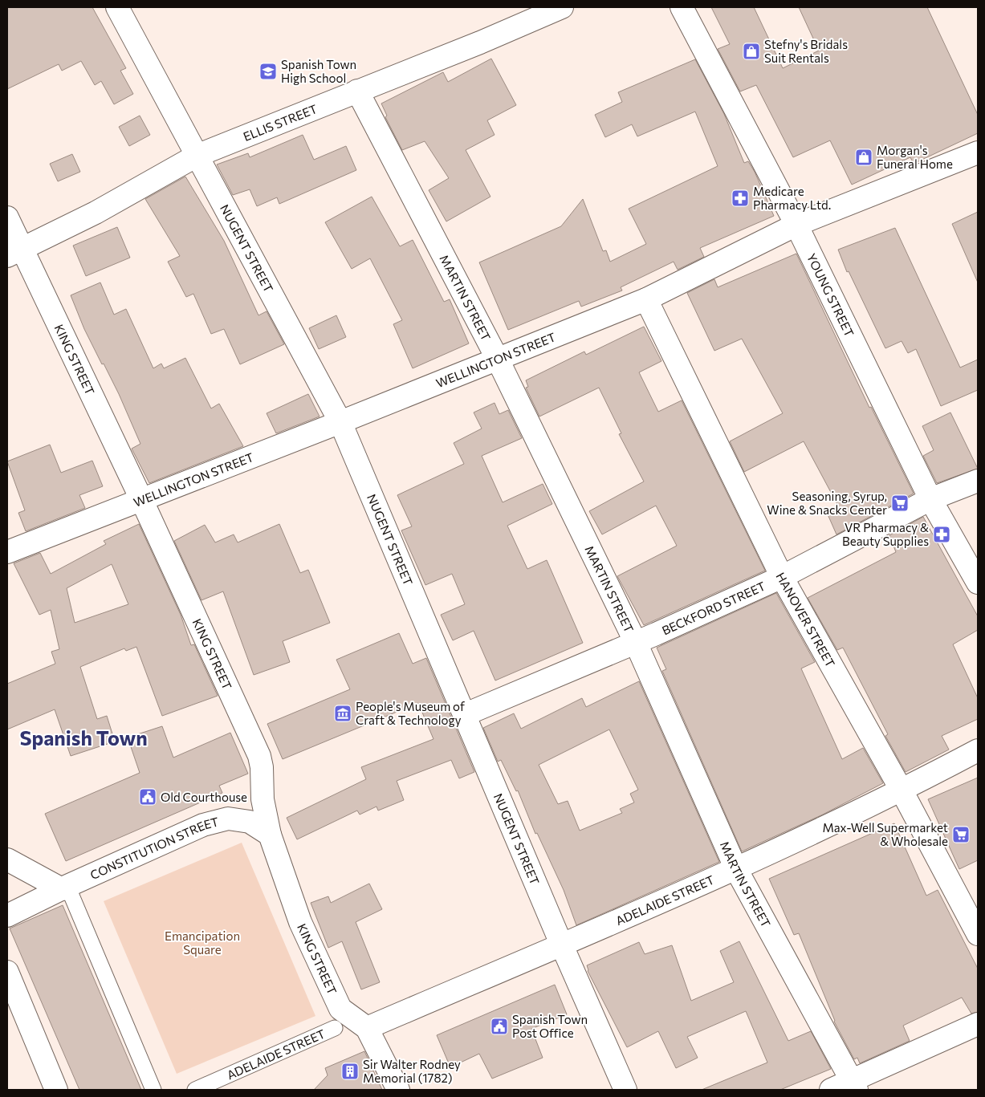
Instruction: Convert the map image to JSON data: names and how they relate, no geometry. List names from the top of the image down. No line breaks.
{"streets":{"street":["ELLIS STREET","NUGENT STREET","YOUNG STREET","MARTIN STREET","KING STREET","WELLINGTON STREET","BECKFORD STREET","HANOVER STREET","CONSTITUTION STREET","ADELAIDE STREET"]},"crossings":[["ELLIS STREET","NUGENT STREET"],["ELLIS STREET","MARTIN STREET"],["ELLIS STREET","KING STREET"],["NUGENT STREET","WELLINGTON STREET"],["NUGENT STREET","BECKFORD STREET"],["NUGENT STREET","ADELAIDE STREET"],["YOUNG STREET","WELLINGTON STREET"],["YOUNG STREET","BECKFORD STREET"],["MARTIN STREET","WELLINGTON STREET"],["MARTIN STREET","BECKFORD STREET"],["MARTIN STREET","ADELAIDE STREET"],["KING STREET","WELLINGTON STREET"],["KING STREET","CONSTITUTION STREET"],["KING STREET","ADELAIDE STREET"],["WELLINGTON STREET","HANOVER STREET"],["BECKFORD STREET","HANOVER STREET"],["HANOVER STREET","ADELAIDE STREET"]],"districts":["Spanish Town"],"parks":["Emancipation Square"],"places":{"shop":["Stefny's Bridals Suit Rentals","Morgan's Funeral Home"],"school or university":["Spanish Town High School"],"pharmacy":["Medicare Pharmacy Ltd.","VR Pharmacy & Beauty Supplies"],"supermarket":["Seasoning, Syrup, Wine & Snacks Center","Max-Well Supermarket & Wholesale"],"museum":["People's Museum of Craft & Technology"],"public building":["Old Courthouse","Spanish Town Post Office"],"building":["Sir Walter Rodney Memorial (1782)"]}}
